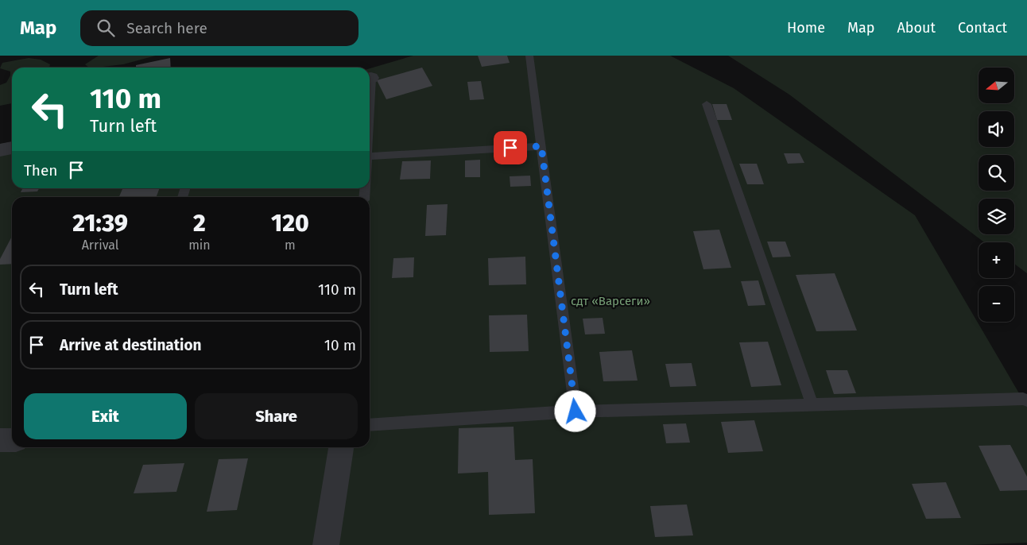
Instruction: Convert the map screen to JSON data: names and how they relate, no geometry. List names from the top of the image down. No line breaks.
{"parks":["сдт «Варсеги»"],"north":"left","page":{"header":"Map","search":"Search here","nav":["Home","Map","About","Contact"],"map_buttons":["+","−"],"turn":["110 m","Turn left"],"then":"Then","eta":["21:39","Arrival","2","min","120","m"],"list":[{"name":"Turn left","value":"110 m"},{"name":"Arrive at destination","value":"10 m"}],"buttons":["Exit","Share"]}}
